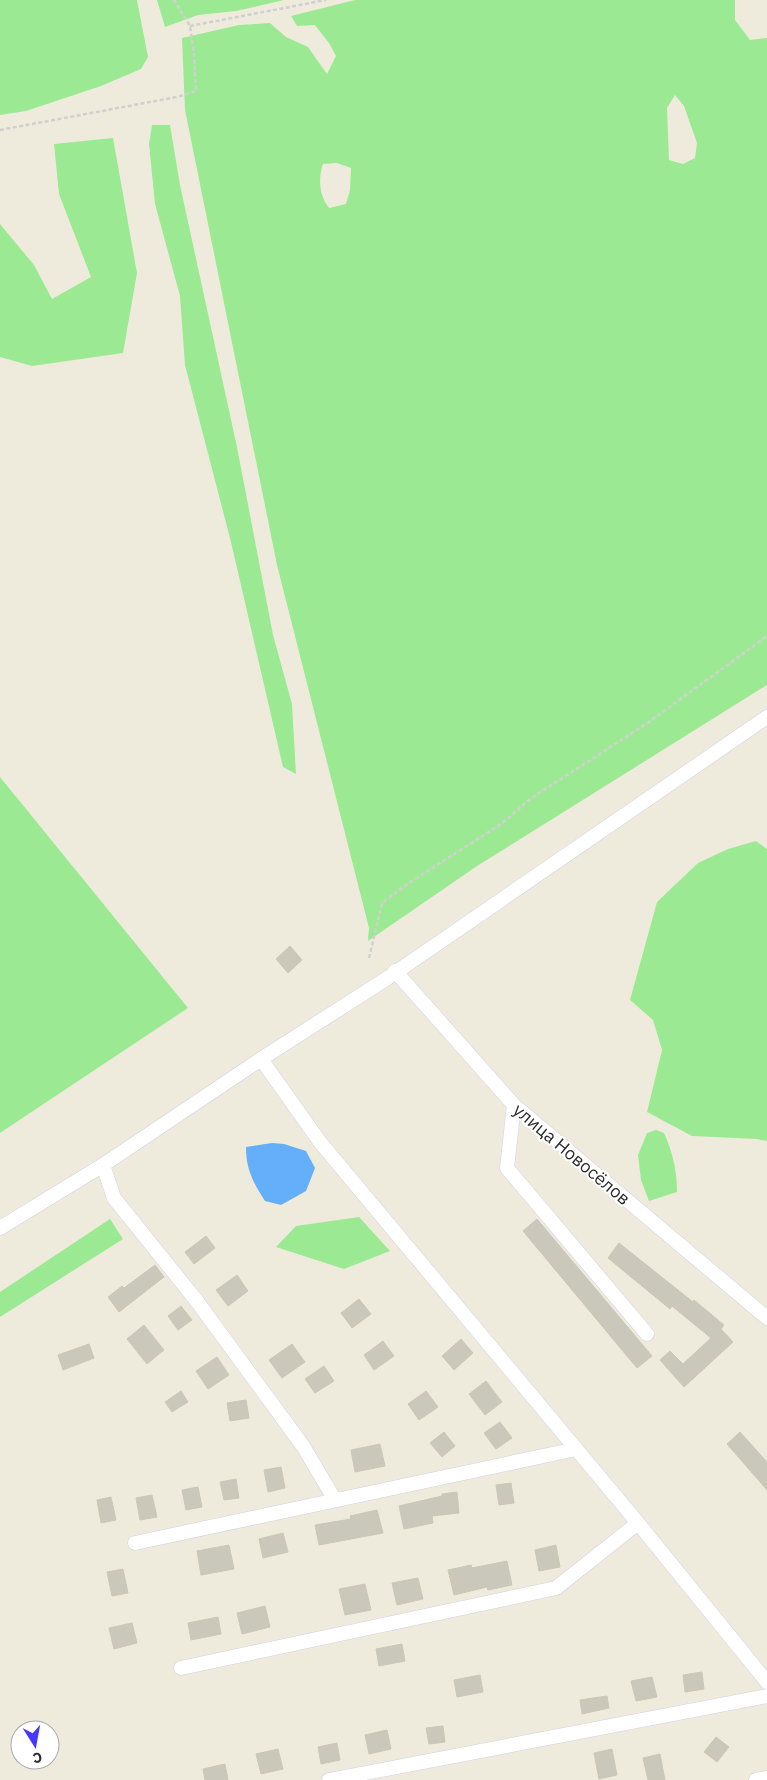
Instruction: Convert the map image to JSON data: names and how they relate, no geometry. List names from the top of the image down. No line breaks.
{"streets":{"street":["улица Новосёлов"]},"north":"bottom"}
